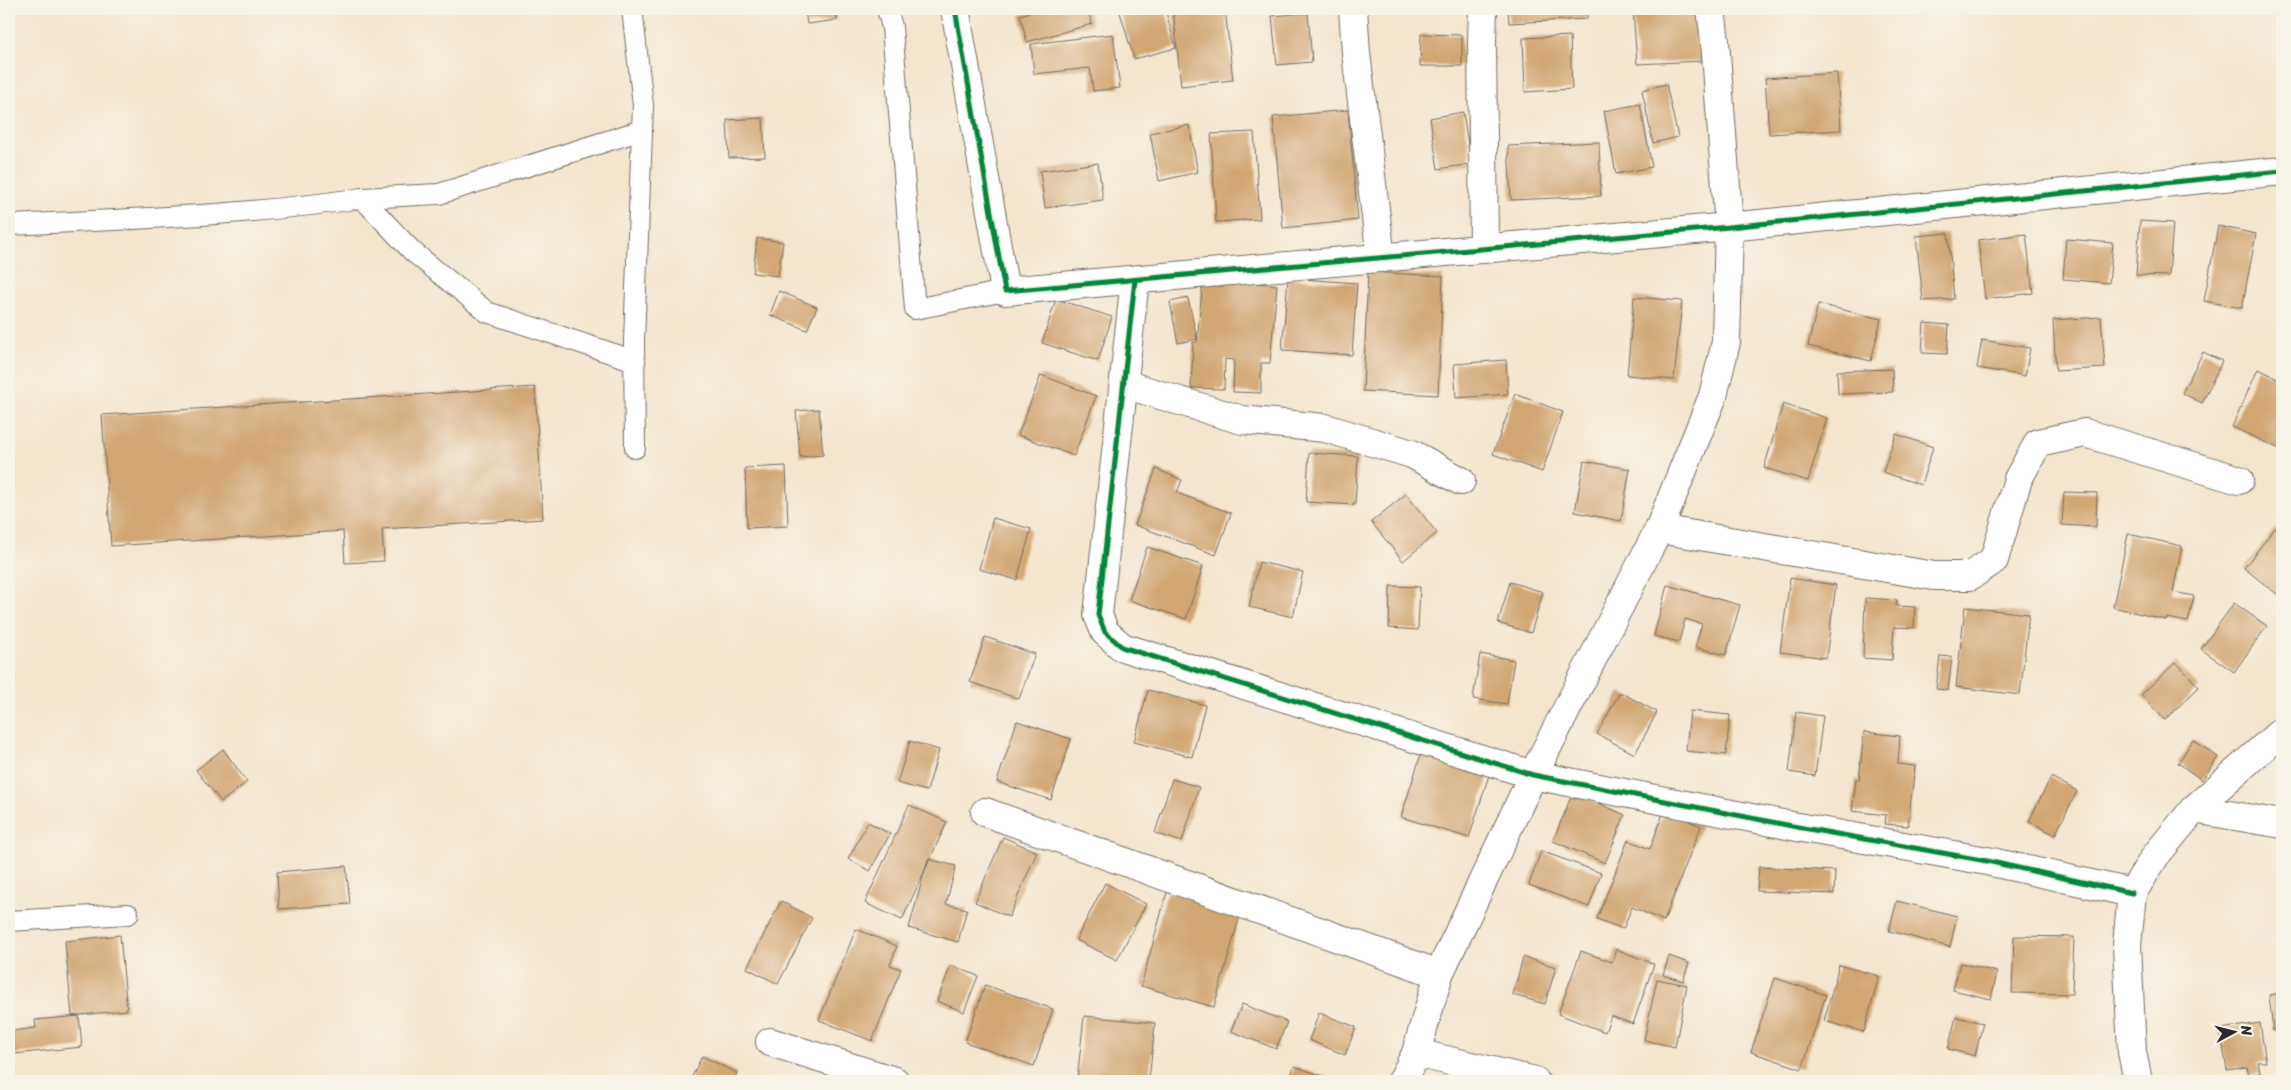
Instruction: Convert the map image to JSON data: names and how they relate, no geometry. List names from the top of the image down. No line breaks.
{"north":"right"}
